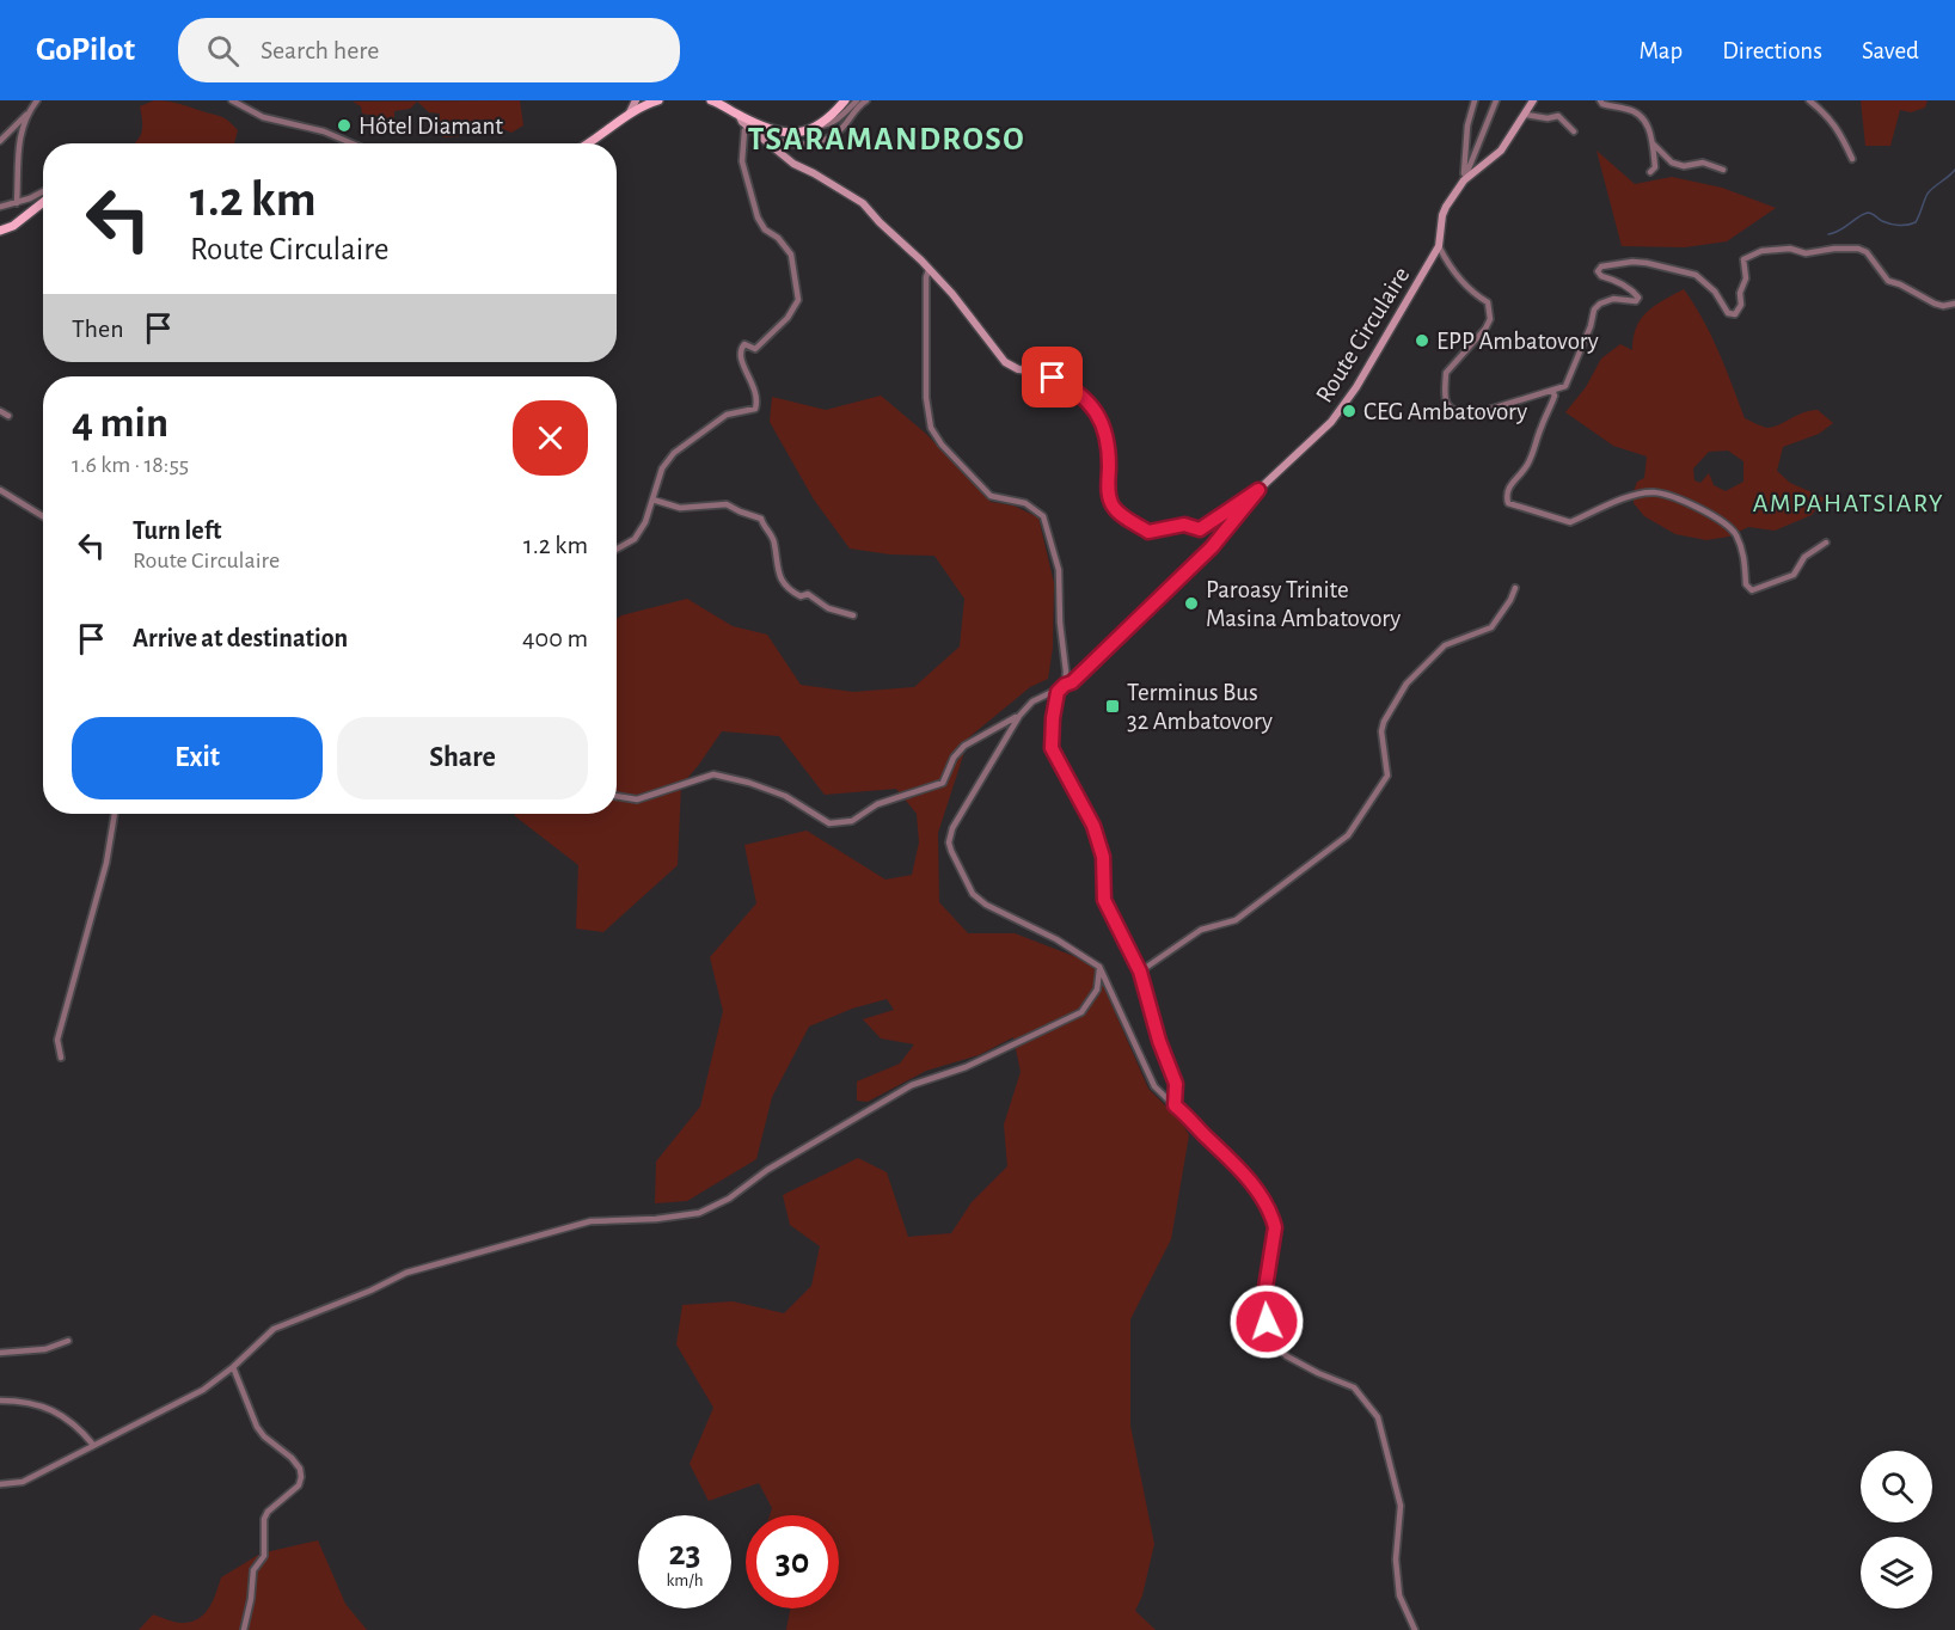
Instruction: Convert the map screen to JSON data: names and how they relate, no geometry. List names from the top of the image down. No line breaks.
{"streets":{"street":["Route Circulaire"]},"districts":["TSARAMANDROSO","AMPAHATSIARY"],"places":{"other":["Hôtel Diamant","EPP Ambatovory","CEG Ambatovory","Paroasy Trinite Masina Ambatovory"],"transit":["Terminus Bus 32 Ambatovory"]},"page":{"header":"GoPilot","search":"Search here","nav":["Map","Directions","Saved"],"turn":["1.2 km","Route Circulaire"],"then":"Then","heading":["4 min","1.6 km · 18:55"],"list":[{"name":"Turn left","note":"Route Circulaire","value":"1.2 km"},{"name":"Arrive at destination","value":"400 m"}],"buttons":["Exit","Share"],"speed":"23 km/h","limit":"30"}}
